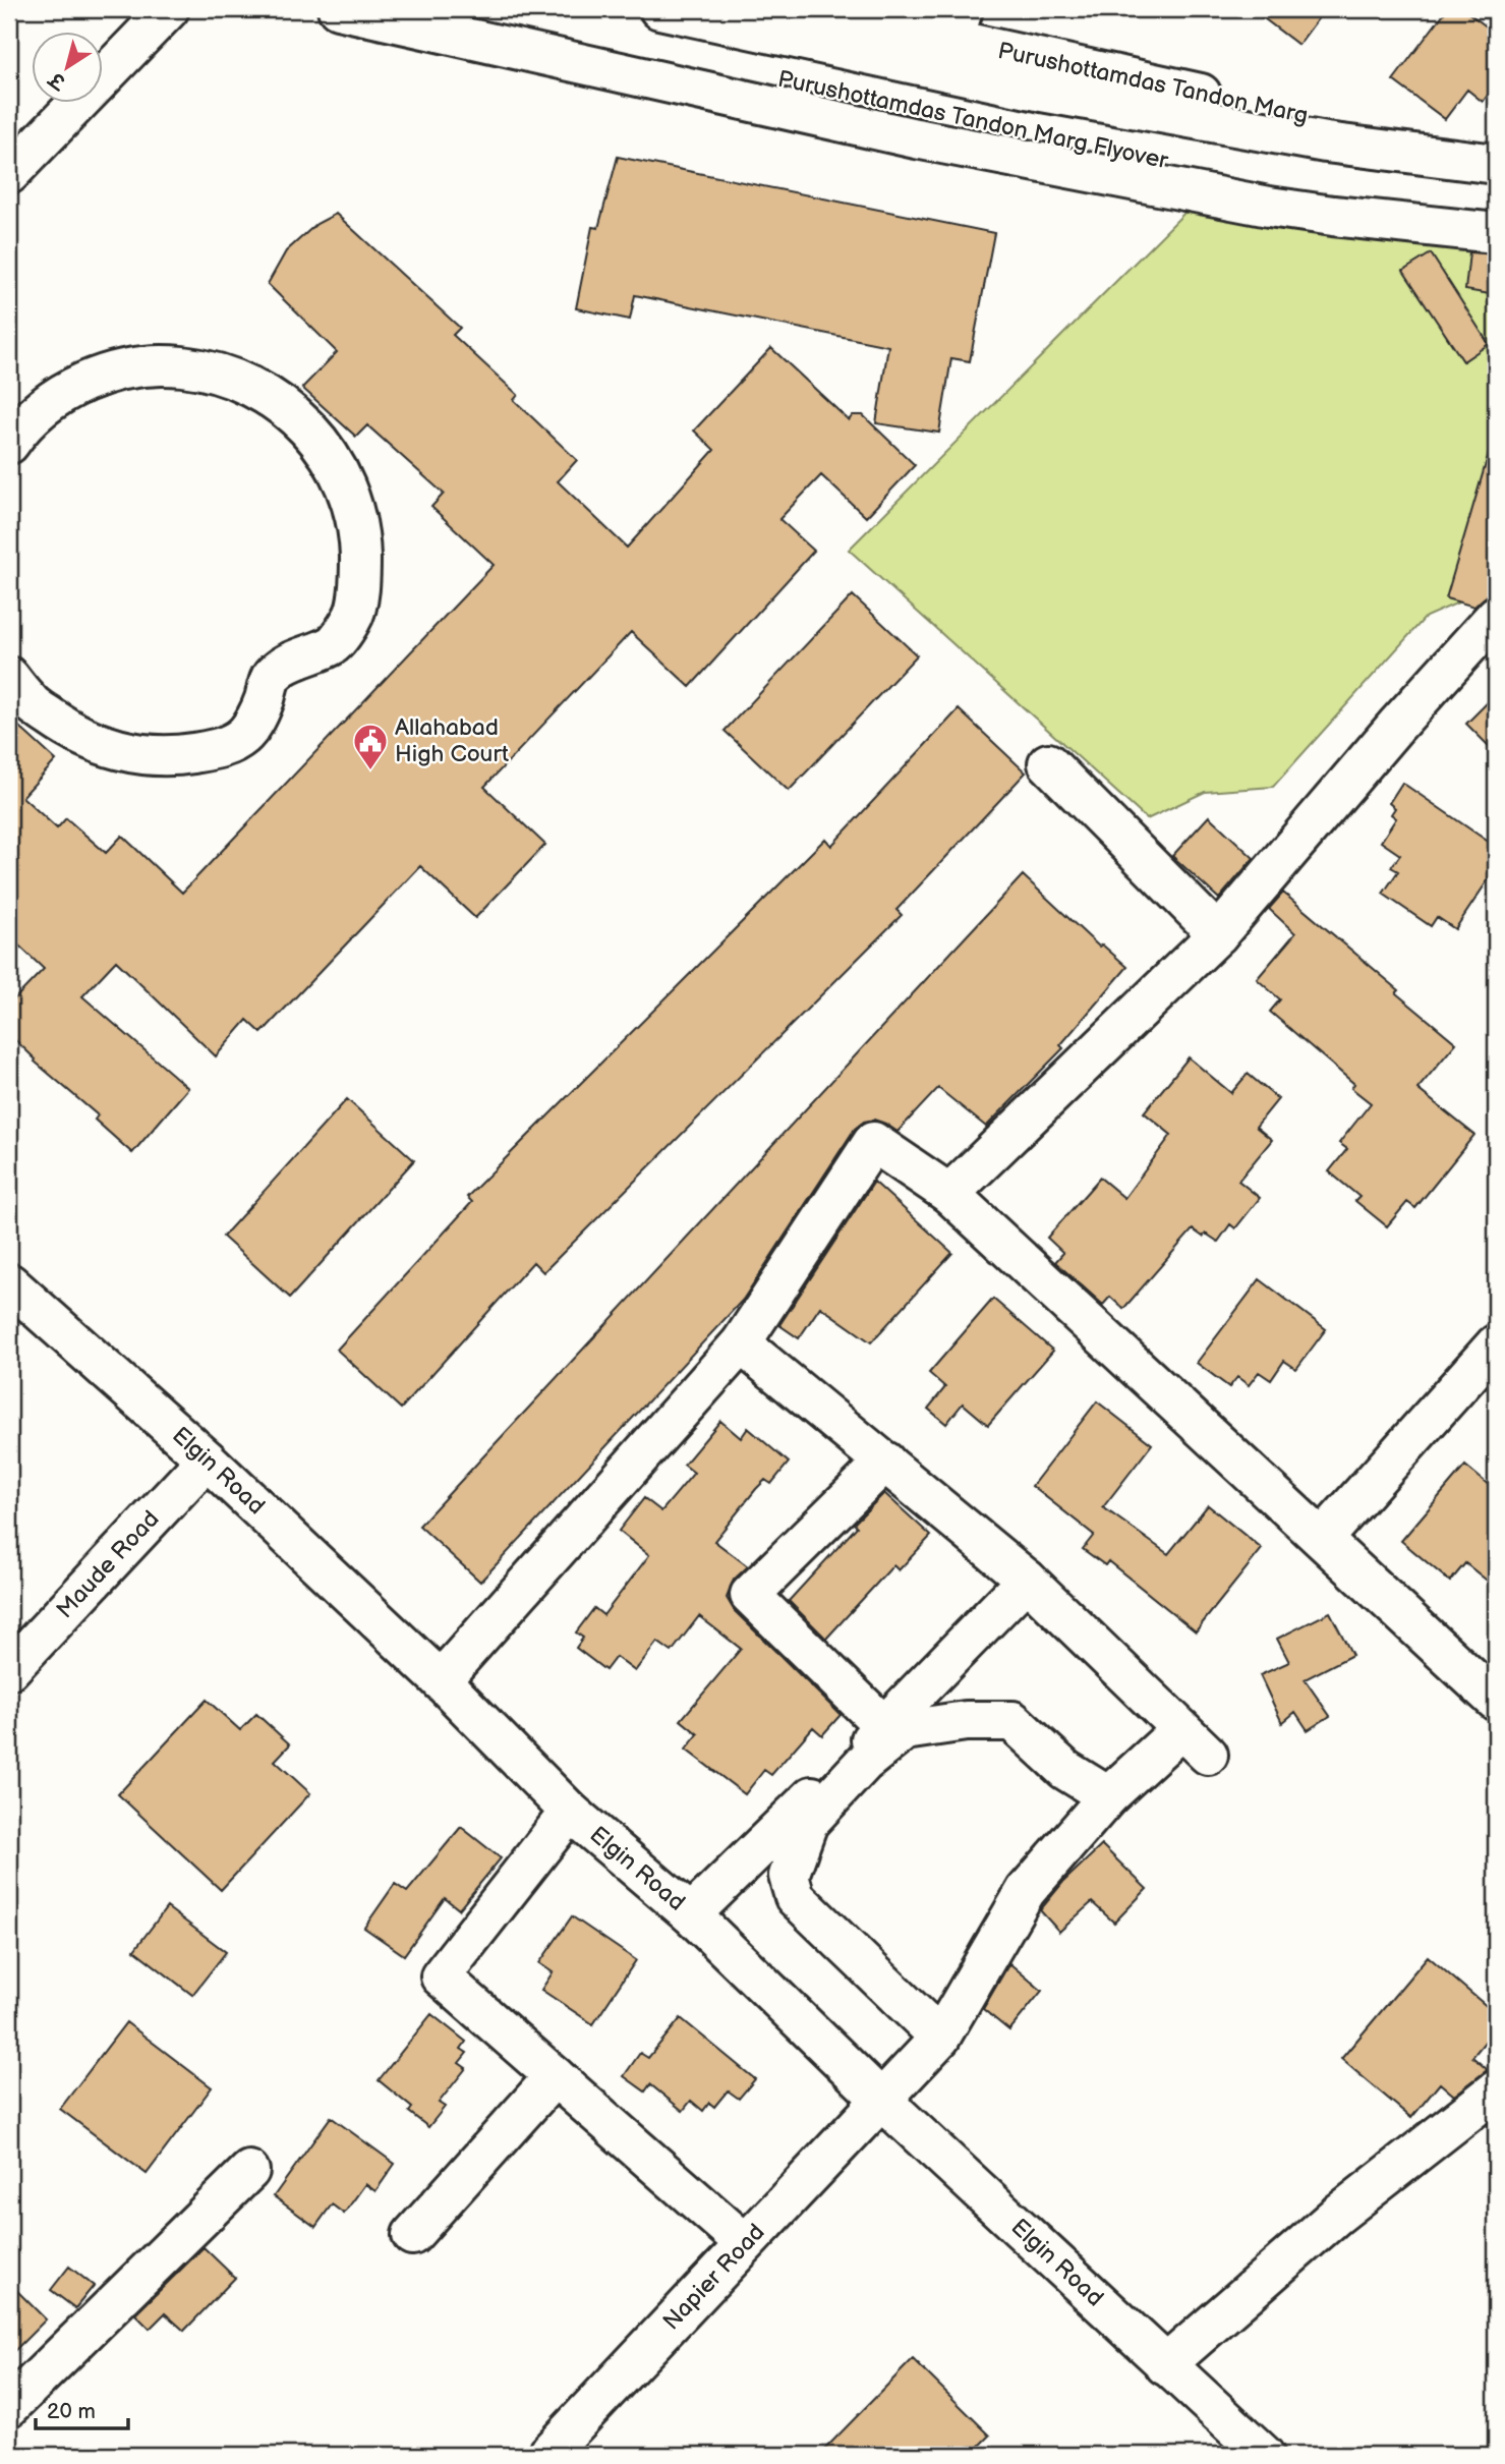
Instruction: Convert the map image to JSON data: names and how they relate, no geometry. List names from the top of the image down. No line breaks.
{"streets":{"street":["Purushottamdas Tandon Marg","Purushottamdas Tandon Marg Flyover","Elgin Road","Maude Road","Napier Road"]},"crossings":[["Elgin Road","Maude Road"],["Elgin Road","Napier Road"]],"places":{"public building":["Allahabad High Court"]},"scale_bar":"20 m","north":"bottom left"}
